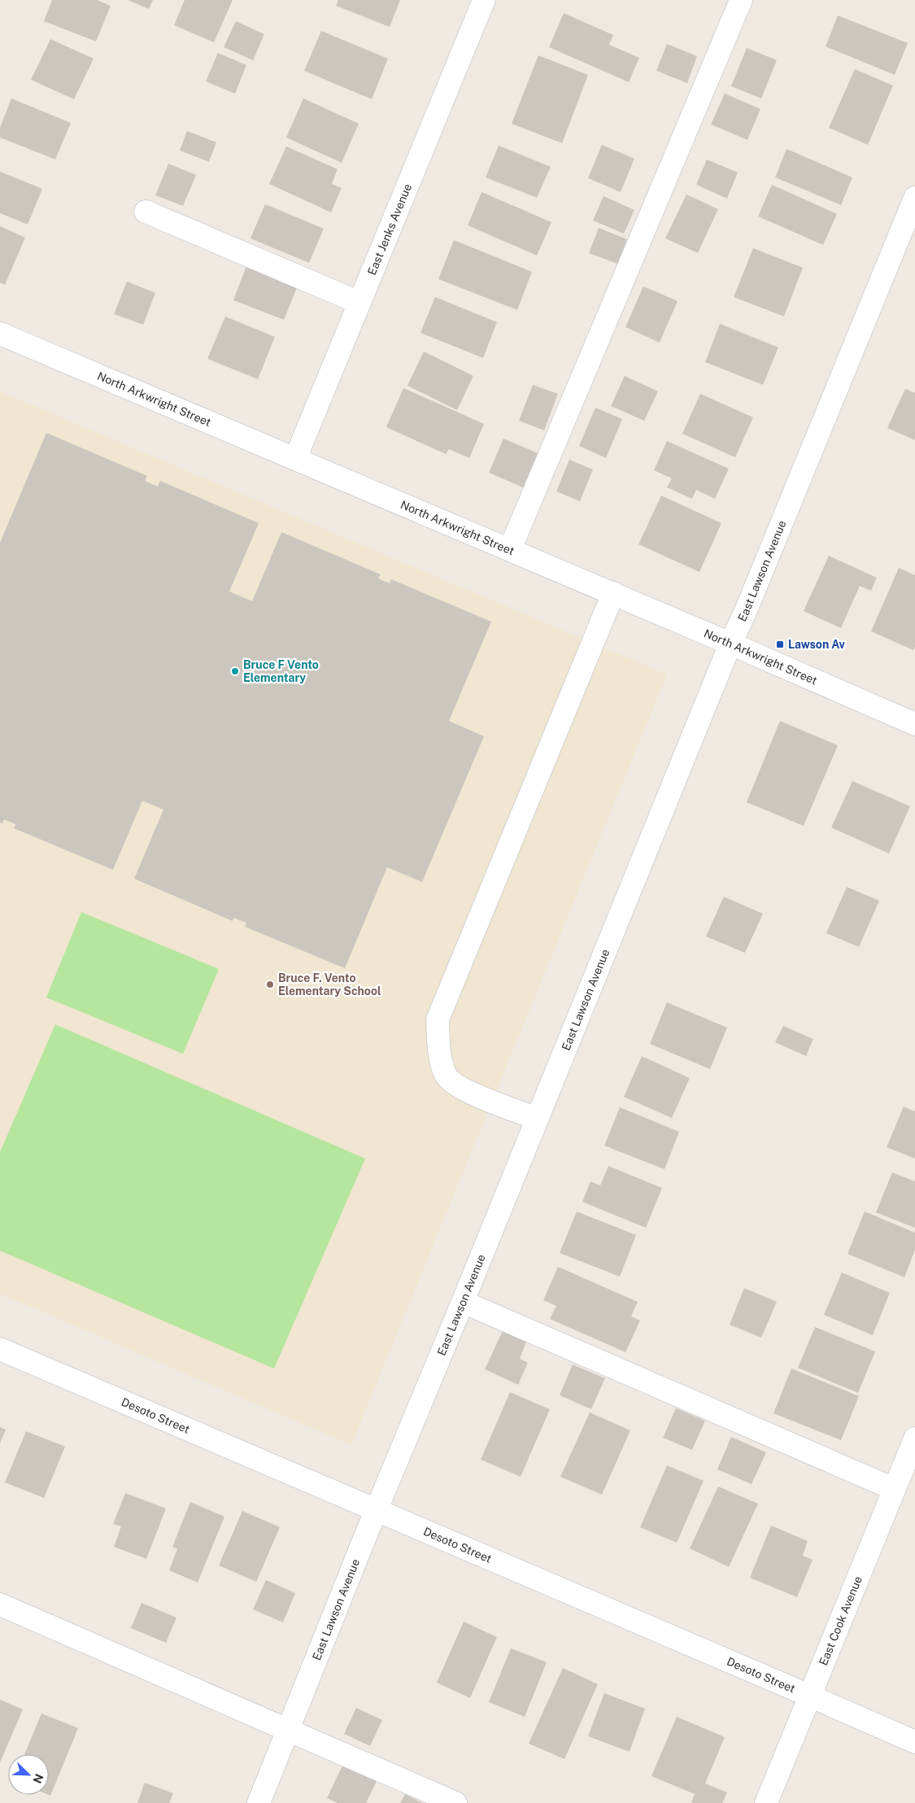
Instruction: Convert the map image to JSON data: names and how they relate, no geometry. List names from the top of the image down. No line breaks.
{"streets":{"street":["East Jenks Avenue","North Arkwright Street","East Lawson Avenue","Desoto Street","East Cook Avenue"]},"crossings":[["East Jenks Avenue","North Arkwright Street"],["North Arkwright Street","East Lawson Avenue"],["East Lawson Avenue","Desoto Street"],["Desoto Street","East Cook Avenue"]],"places":{"transit":["Lawson Av"],"other":["Bruce F Vento Elementary","Bruce F. Vento Elementary School"]},"north":"bottom right"}
